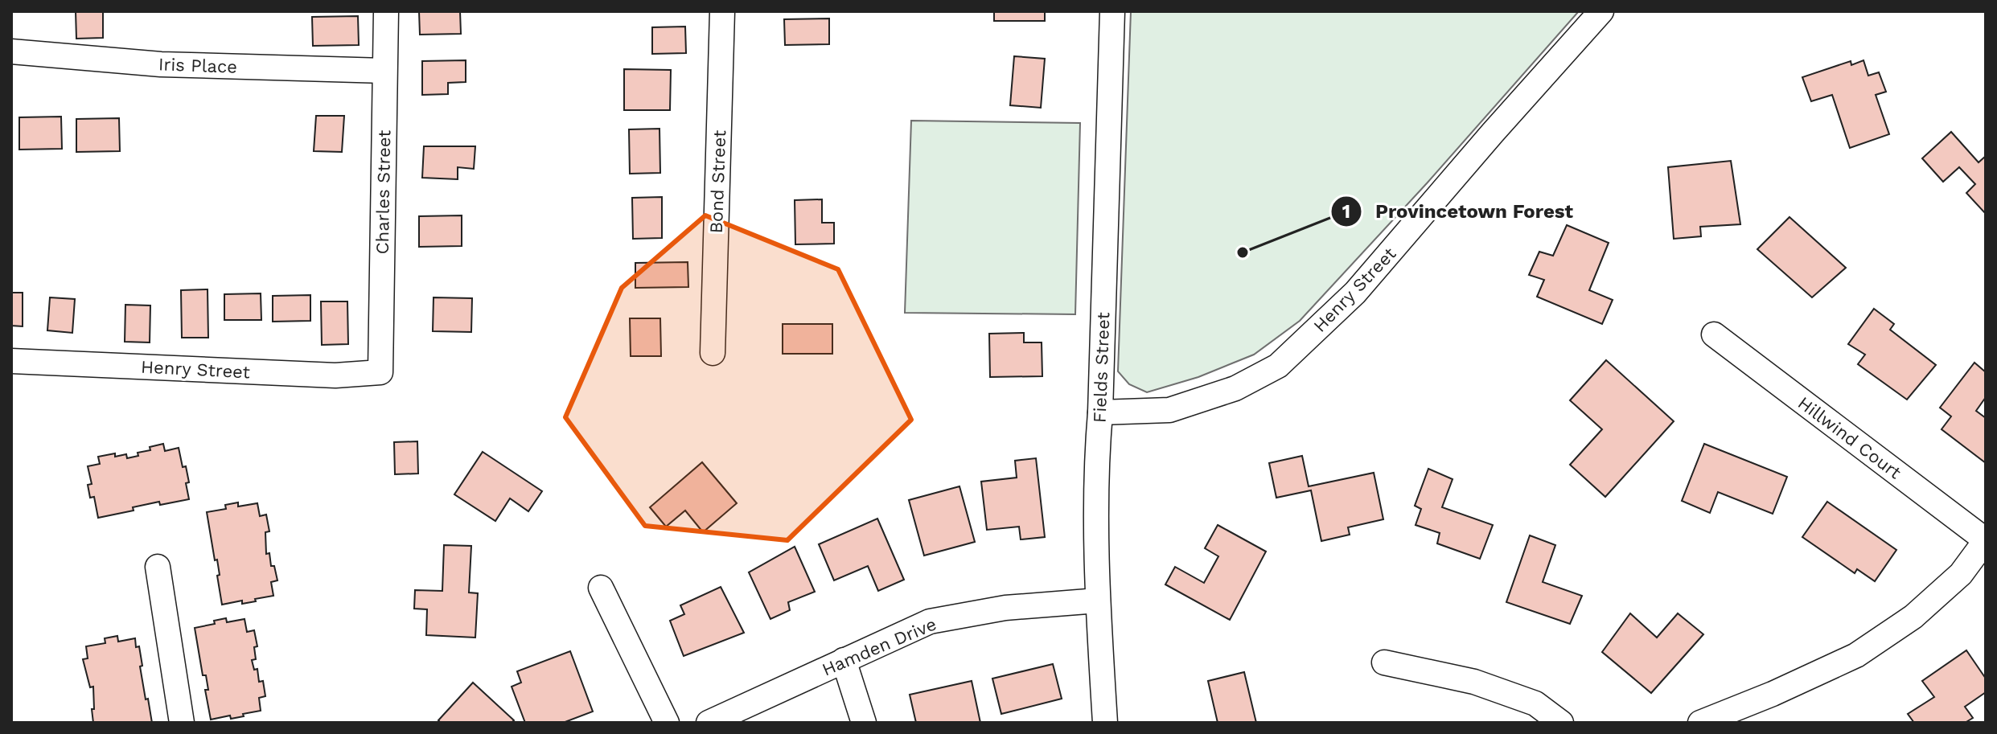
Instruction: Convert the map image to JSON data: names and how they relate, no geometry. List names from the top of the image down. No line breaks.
{"streets":{"street":["Iris Place","Bond Street","Charles Street","Henry Street","Fields Street","Hillwind Court","Hamden Drive"]},"crossings":[["Iris Place","Charles Street"],["Charles Street","Henry Street"],["Henry Street","Fields Street"],["Fields Street","Hamden Drive"]],"places":["Provincetown Forest"]}
